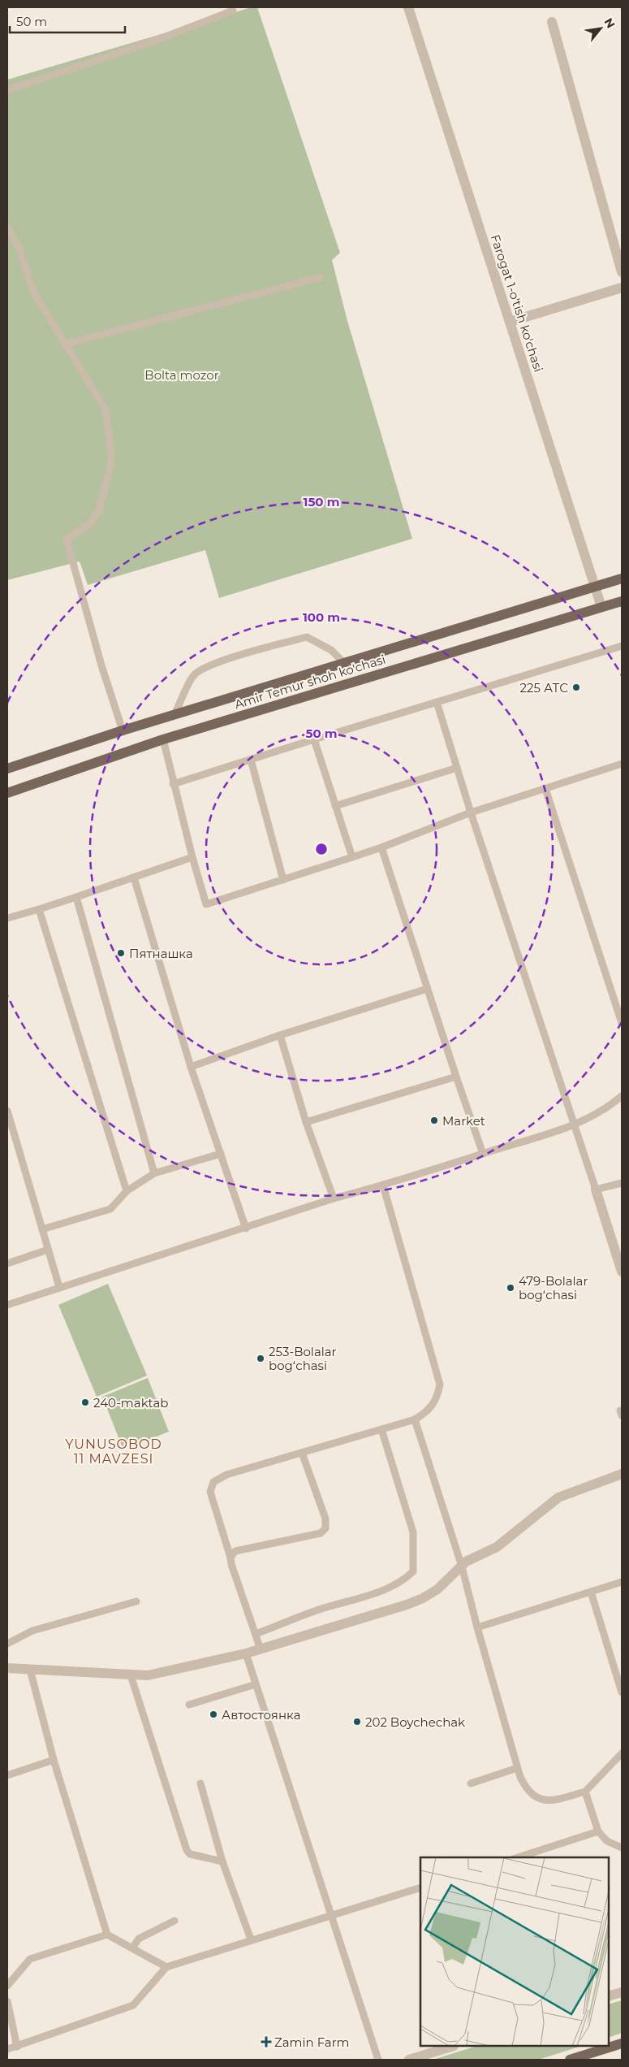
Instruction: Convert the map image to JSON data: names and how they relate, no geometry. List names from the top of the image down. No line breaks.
{"streets":{"main road":["Amir Temur shoh ko'chasi"],"street":["Farogat 1-o'tish ko'chasi"]},"crossings":[["Farogat 1-o'tish ko'chasi","Amir Temur shoh ko'chasi"]],"districts":["YUNUSOBOD 11 MAVZESI"],"parks":["Bolta mozor"],"places":{"other":["225 АТС","Пятнашка","Market","479-Bolalar bogʻchasi","253-Bolalar bogʻchasi","240-maktab","Автостоянка","202 Boychechak"],"health":["Zamin Farm"]},"scale_bar":"50 m","north":"top right","rings":["150 m","100 m","50 m"]}
